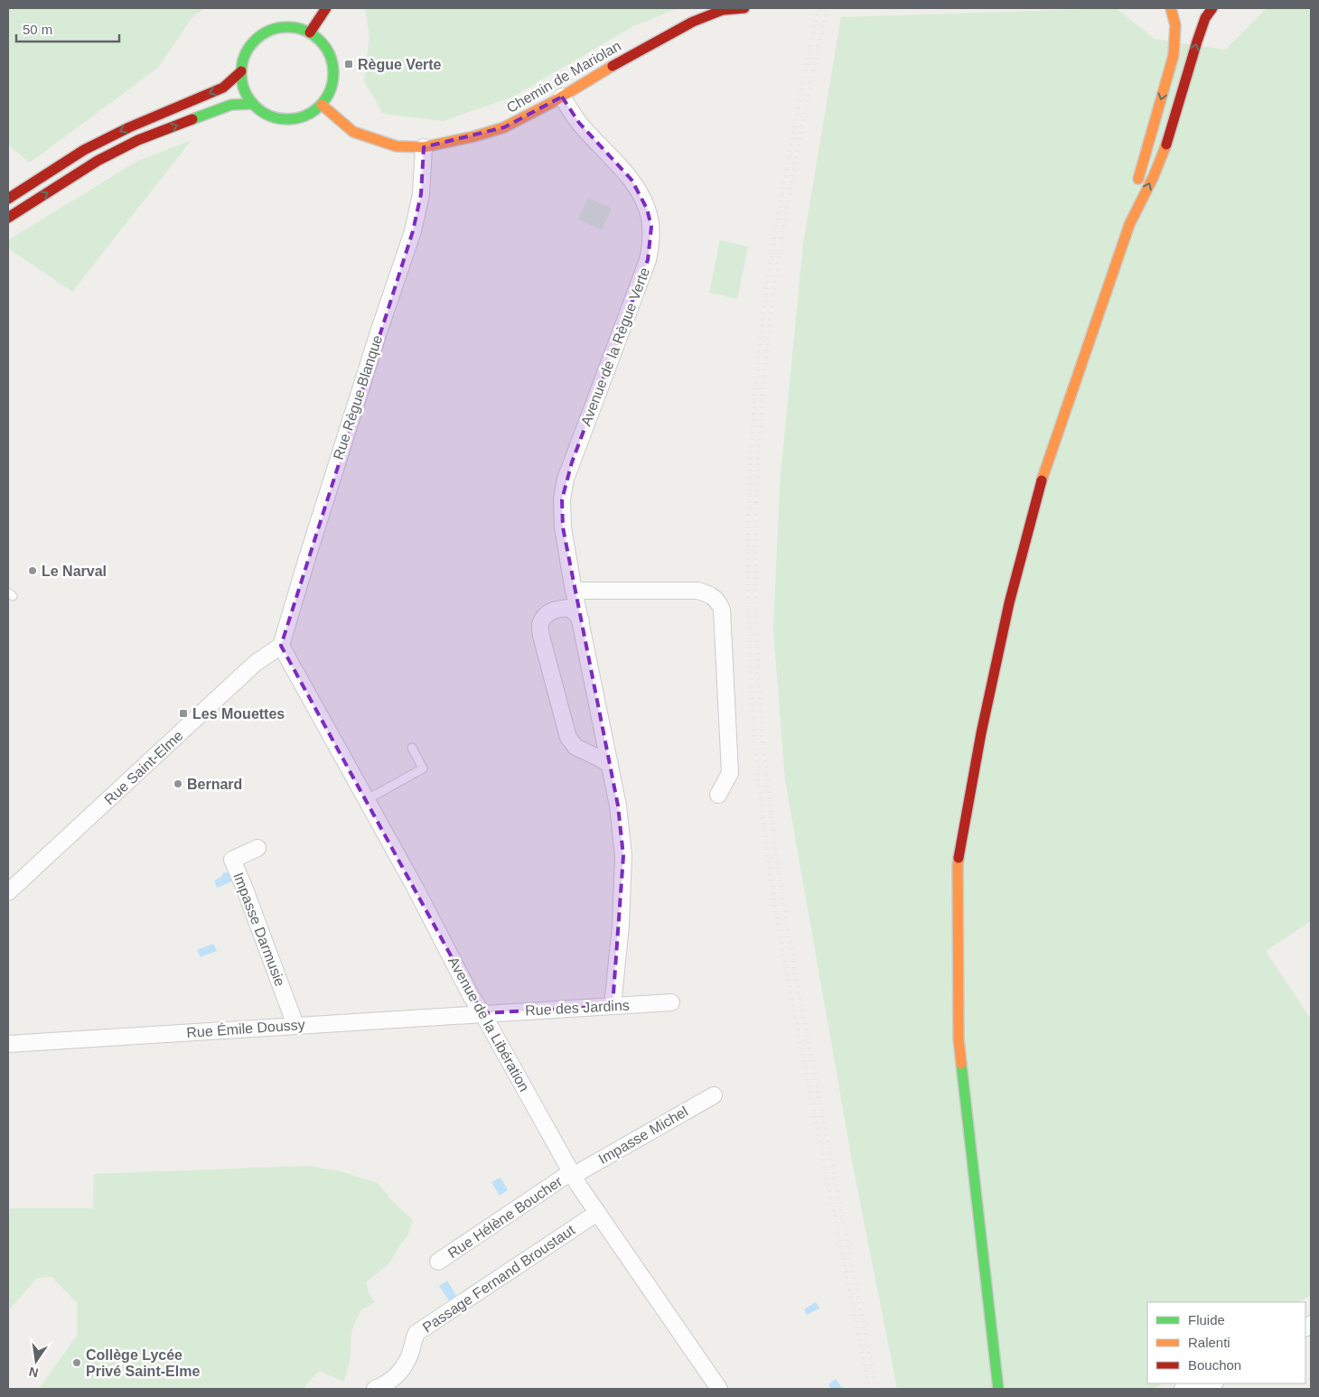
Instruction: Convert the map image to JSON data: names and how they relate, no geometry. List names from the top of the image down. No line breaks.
{"streets":{"main road":["Chemin de Mariolan"],"street":["Avenue de la Règue Verte","Rue Règue Blanque","Rue Saint-Elme","Impasse Darmusie","Rue des Jardins","Avenue de la Libération","Rue Émile Doussy","Impasse Michel","Rue Hélène Boucher","Passage Fernand Broustaut"]},"crossings":[["Chemin de Mariolan","Avenue de la Règue Verte"],["Chemin de Mariolan","Rue Règue Blanque"],["Avenue de la Règue Verte","Rue des Jardins"],["Rue Règue Blanque","Rue Saint-Elme"],["Rue Règue Blanque","Avenue de la Libération"],["Rue Saint-Elme","Avenue de la Libération"],["Impasse Darmusie","Rue Émile Doussy"],["Rue des Jardins","Avenue de la Libération"],["Rue des Jardins","Rue Émile Doussy"],["Avenue de la Libération","Rue Émile Doussy"],["Avenue de la Libération","Impasse Michel"],["Avenue de la Libération","Rue Hélène Boucher"],["Avenue de la Libération","Passage Fernand Broustaut"],["Impasse Michel","Rue Hélène Boucher"]],"places":{"transit":["Règue Verte","Les Mouettes"],"other":["Le Narval","Bernard","Collège Lycée Privé Saint-Elme"]},"legend":["Fluide","Ralenti","Bouchon"],"scale_bar":"50 m","north":"bottom"}
